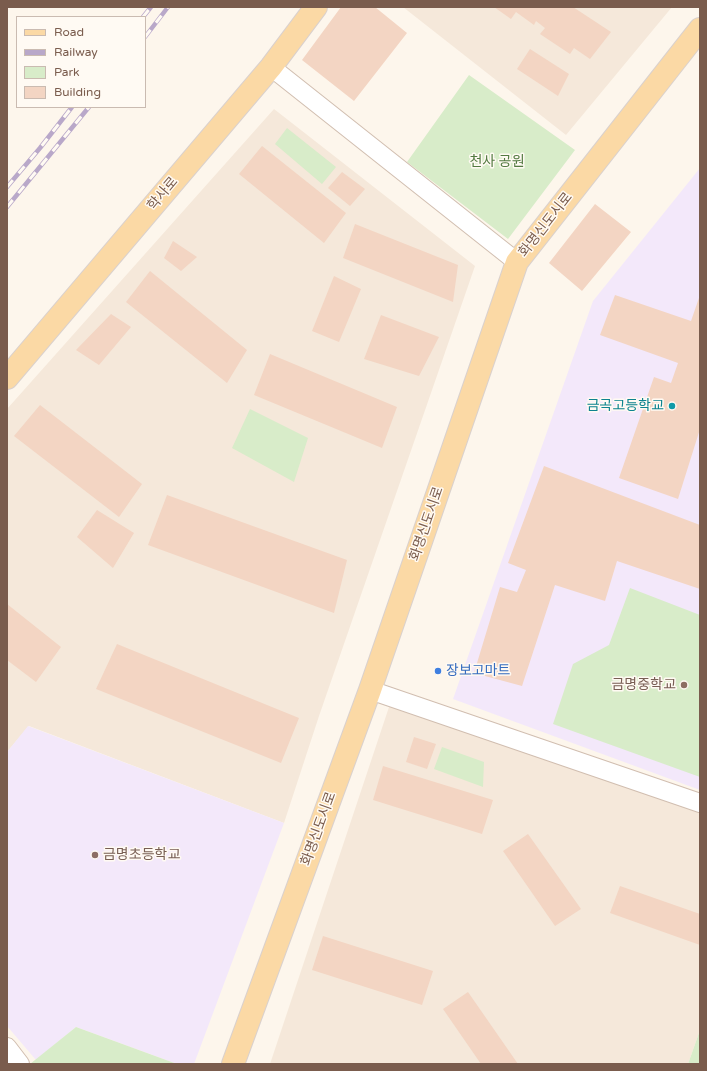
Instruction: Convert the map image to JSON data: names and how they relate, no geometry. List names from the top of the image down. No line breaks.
{"streets":{"main road":["학사로","화명신도시로"]},"parks":["천사 공원"],"places":["금곡고등학교","장보고마트","금명중학교","금명초등학교"],"legend":["Road","Railway","Park","Building"]}
